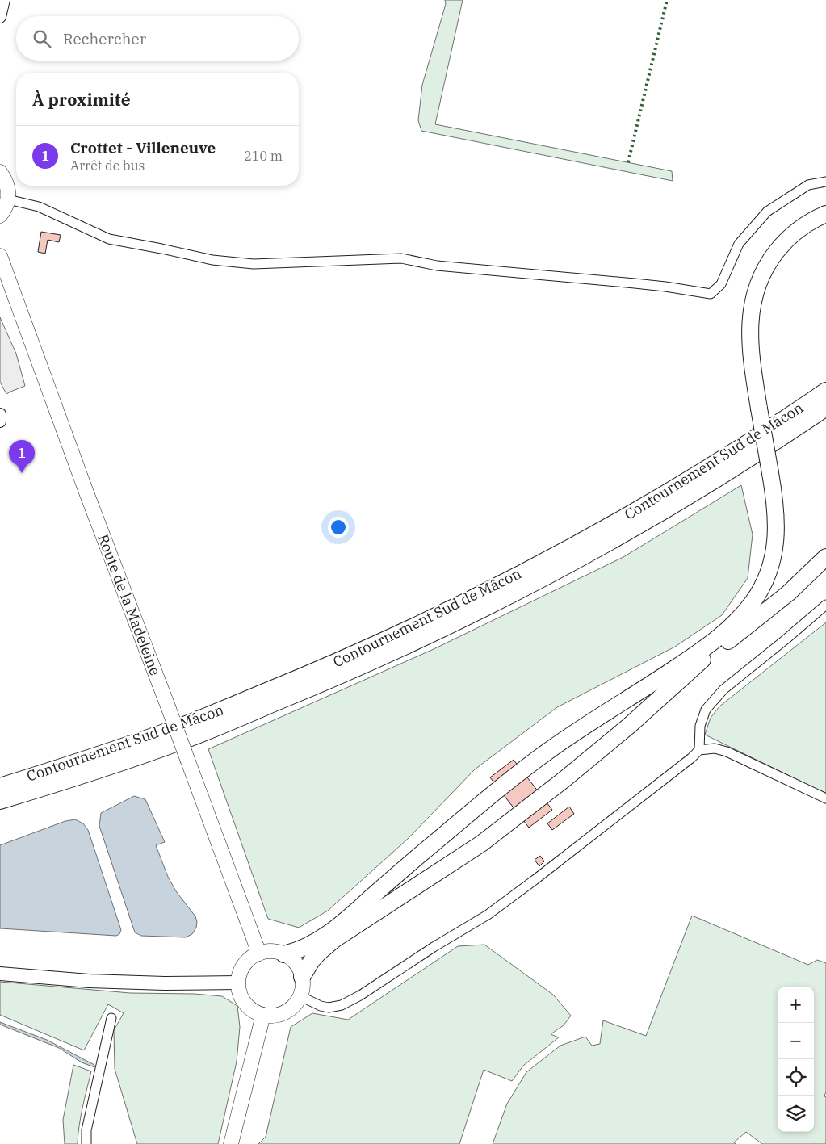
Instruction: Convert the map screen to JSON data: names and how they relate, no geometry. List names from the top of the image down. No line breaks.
{"streets":{"highway":["Contournement Sud de Mâcon"],"main road":["Route de la Madeleine"]},"page":{"search":"Rechercher","heading":"À proximité","list":[{"mark":"1","name":"Crottet - Villeneuve","note":"Arrêt de bus","value":"210 m"}],"pins":"1","map_buttons":["+","−"]}}
